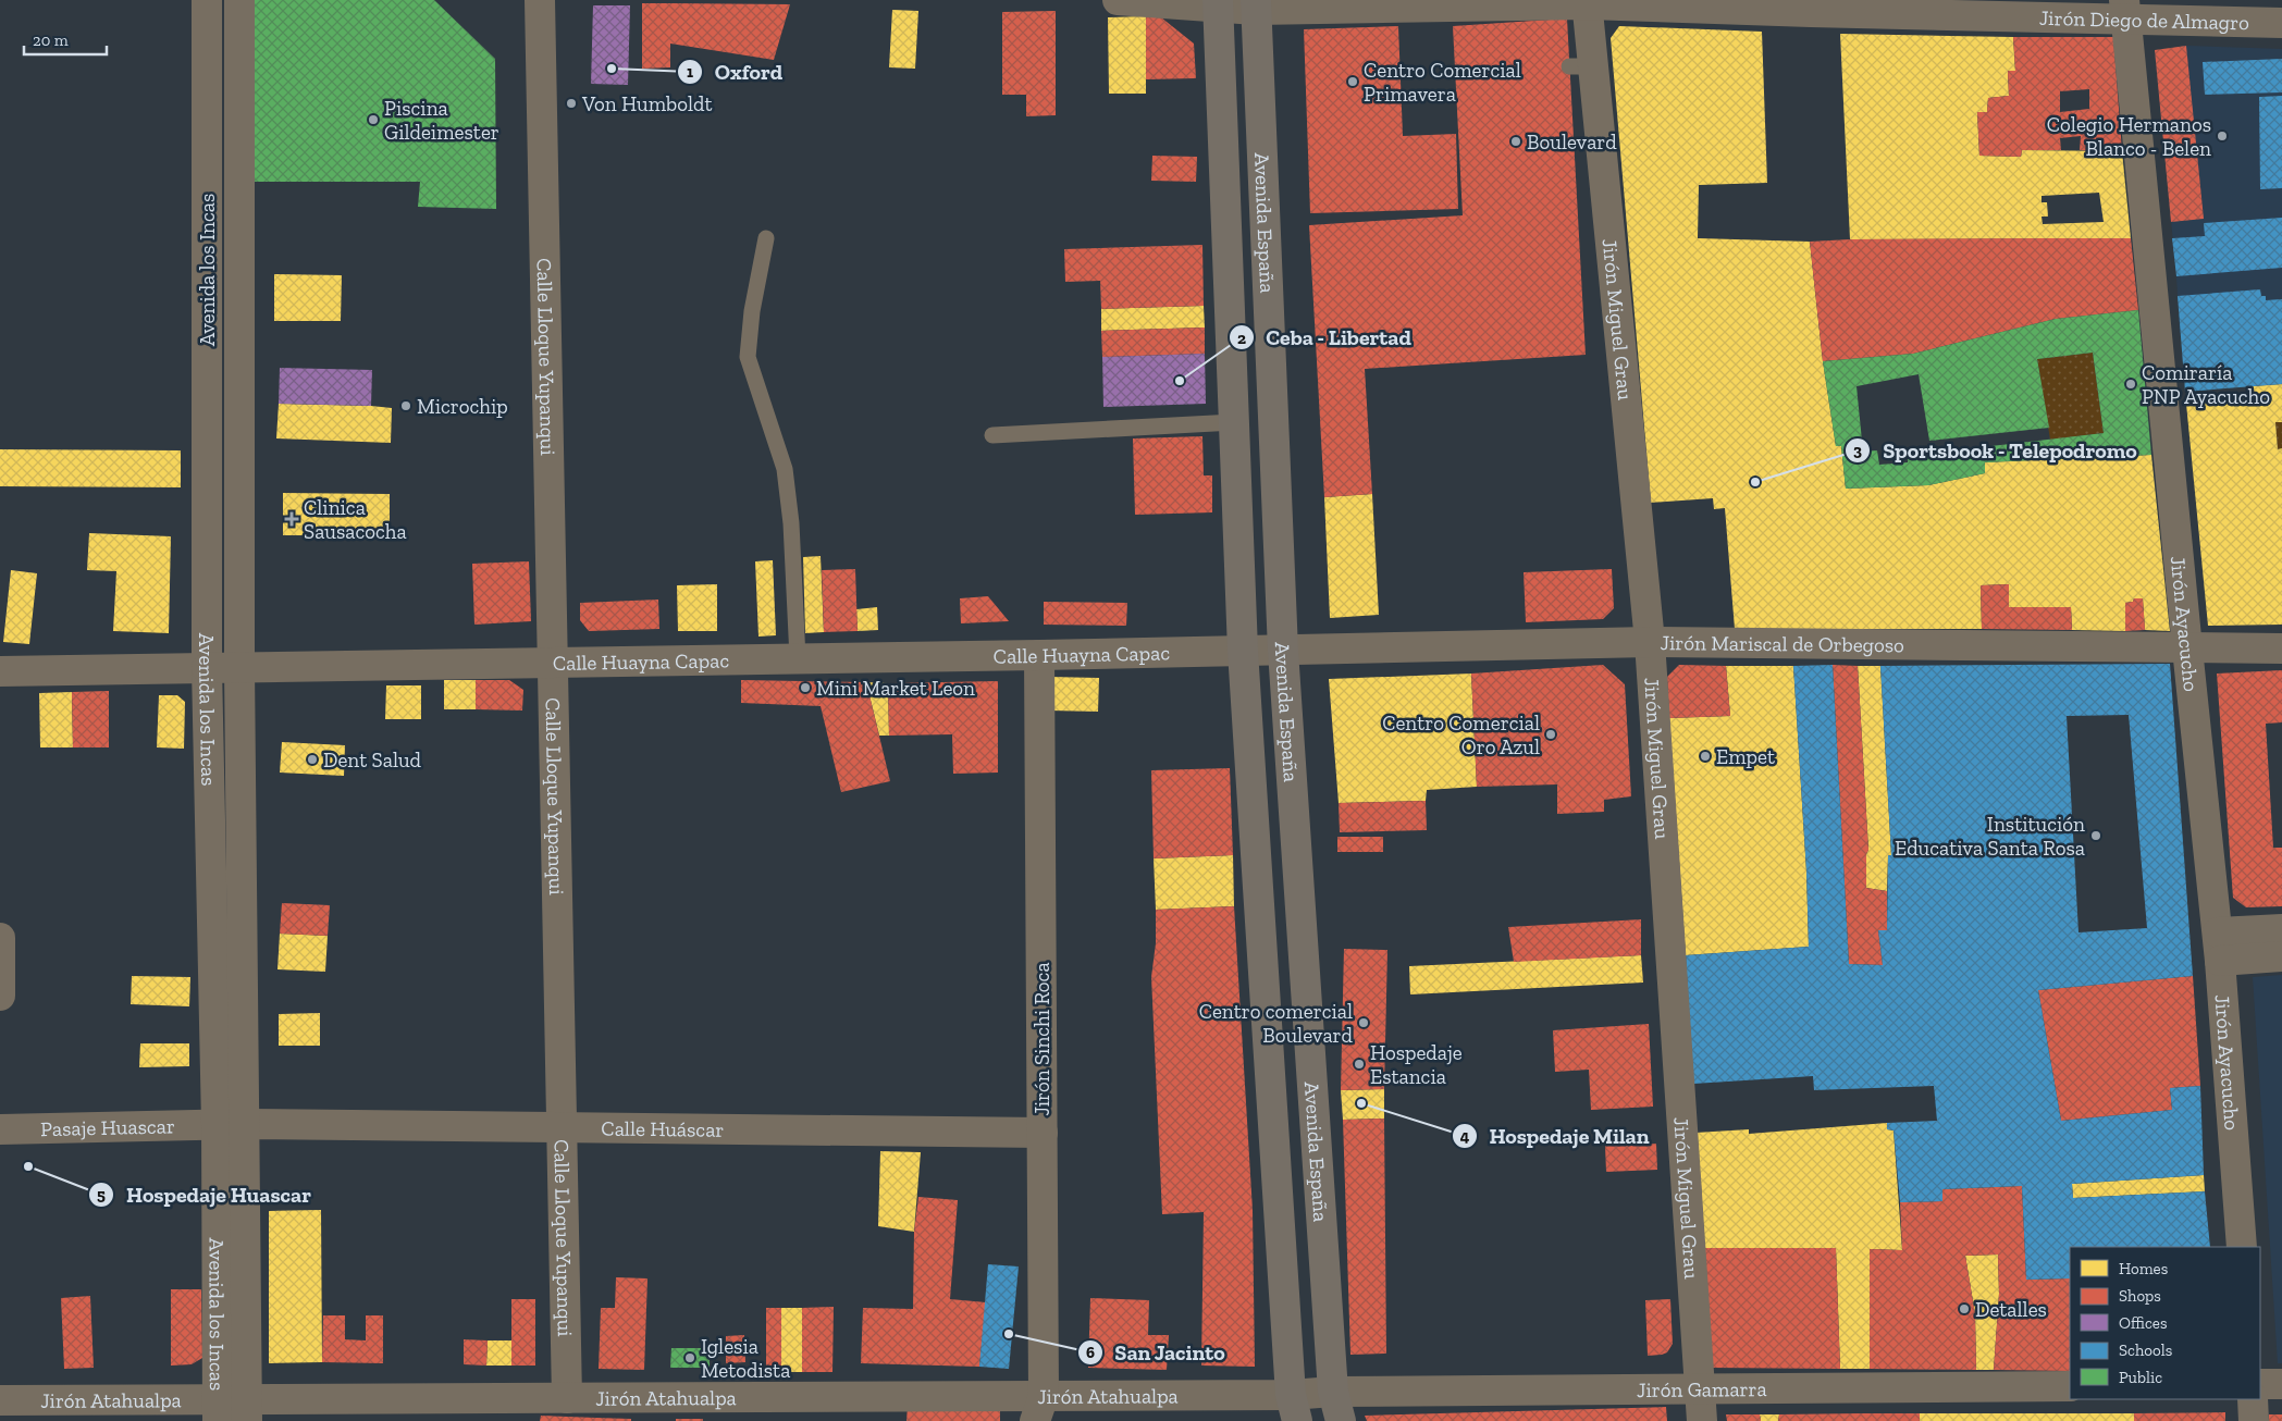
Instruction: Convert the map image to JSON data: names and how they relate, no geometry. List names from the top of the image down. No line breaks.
{"streets":{"main road":["Avenida España"],"street":["Jirón Diego de Almagro","Avenida los Incas","Jirón Miguel Grau","Calle Lloque Yupanqui","Jirón Ayacucho","Jirón Mariscal de Orbegoso","Calle Huayna Capac","Jirón Sinchi Roca","Pasaje Huascar","Calle Huáscar","Jirón Gamarra","Jirón Atahualpa"]},"crossings":[["Jirón Diego de Almagro","Avenida España"],["Jirón Diego de Almagro","Jirón Miguel Grau"],["Jirón Diego de Almagro","Jirón Ayacucho"],["Avenida España","Jirón Mariscal de Orbegoso"],["Avenida España","Calle Huayna Capac"],["Avenida España","Jirón Gamarra"],["Avenida España","Jirón Atahualpa"],["Avenida los Incas","Calle Huayna Capac"],["Avenida los Incas","Pasaje Huascar"],["Avenida los Incas","Calle Huáscar"],["Avenida los Incas","Jirón Atahualpa"],["Jirón Miguel Grau","Jirón Mariscal de Orbegoso"],["Jirón Miguel Grau","Jirón Gamarra"],["Calle Lloque Yupanqui","Calle Huayna Capac"],["Calle Lloque Yupanqui","Calle Huáscar"],["Calle Lloque Yupanqui","Jirón Atahualpa"],["Jirón Ayacucho","Jirón Mariscal de Orbegoso"],["Jirón Mariscal de Orbegoso","Calle Huayna Capac"],["Calle Huayna Capac","Jirón Sinchi Roca"],["Jirón Sinchi Roca","Calle Huáscar"],["Jirón Sinchi Roca","Jirón Atahualpa"],["Pasaje Huascar","Calle Huáscar"],["Jirón Gamarra","Jirón Atahualpa"]],"places":{"other":["Oxford","Centro Comercial Primavera","Von Humboldt","Piscina Gildeimester","Colegio Hermanos Blanco - Belen","Boulevard","Ceba - Libertad","Comiraría PNP Ayacucho","Microchip","Sportsbook - Telepodromo","Mini Market Leon","Centro Comercial Oro Azul","Empet","Dent Salud","Institución Educativa Santa Rosa","Centro comercial Boulevard","Hospedaje Estancia","Hospedaje Milan","Hospedaje Huascar","Detalles","San Jacinto","Iglesia Metodista"],"health":["Clinica Sausacocha"]},"legend":["Homes","Shops","Offices","Schools","Public"],"scale_bar":"20 m"}
